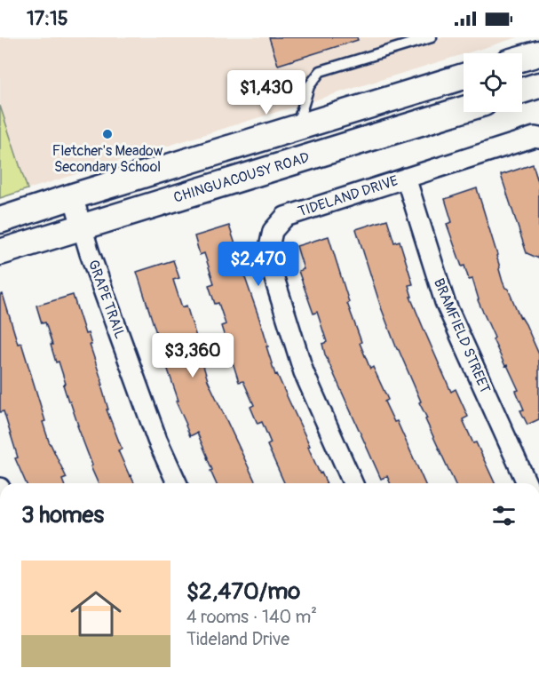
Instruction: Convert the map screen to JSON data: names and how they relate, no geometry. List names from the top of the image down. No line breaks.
{"streets":{"main road":["CHINGUACOUSY ROAD"],"street":["TIDELAND DRIVE","GRAPE TRAIL","BRAMFIELD STREET"]},"crossings":[["CHINGUACOUSY ROAD","GRAPE TRAIL"],["TIDELAND DRIVE","BRAMFIELD STREET"]],"places":["Fletcher's Meadow Secondary School"],"page":{"status":"17:15","price":["$1,430","$2,470","$3,360"],"heading":"3 homes","list":[{"name":"$2,470/mo","note":"4 rooms · 140 m² · Tideland Drive"}]}}
